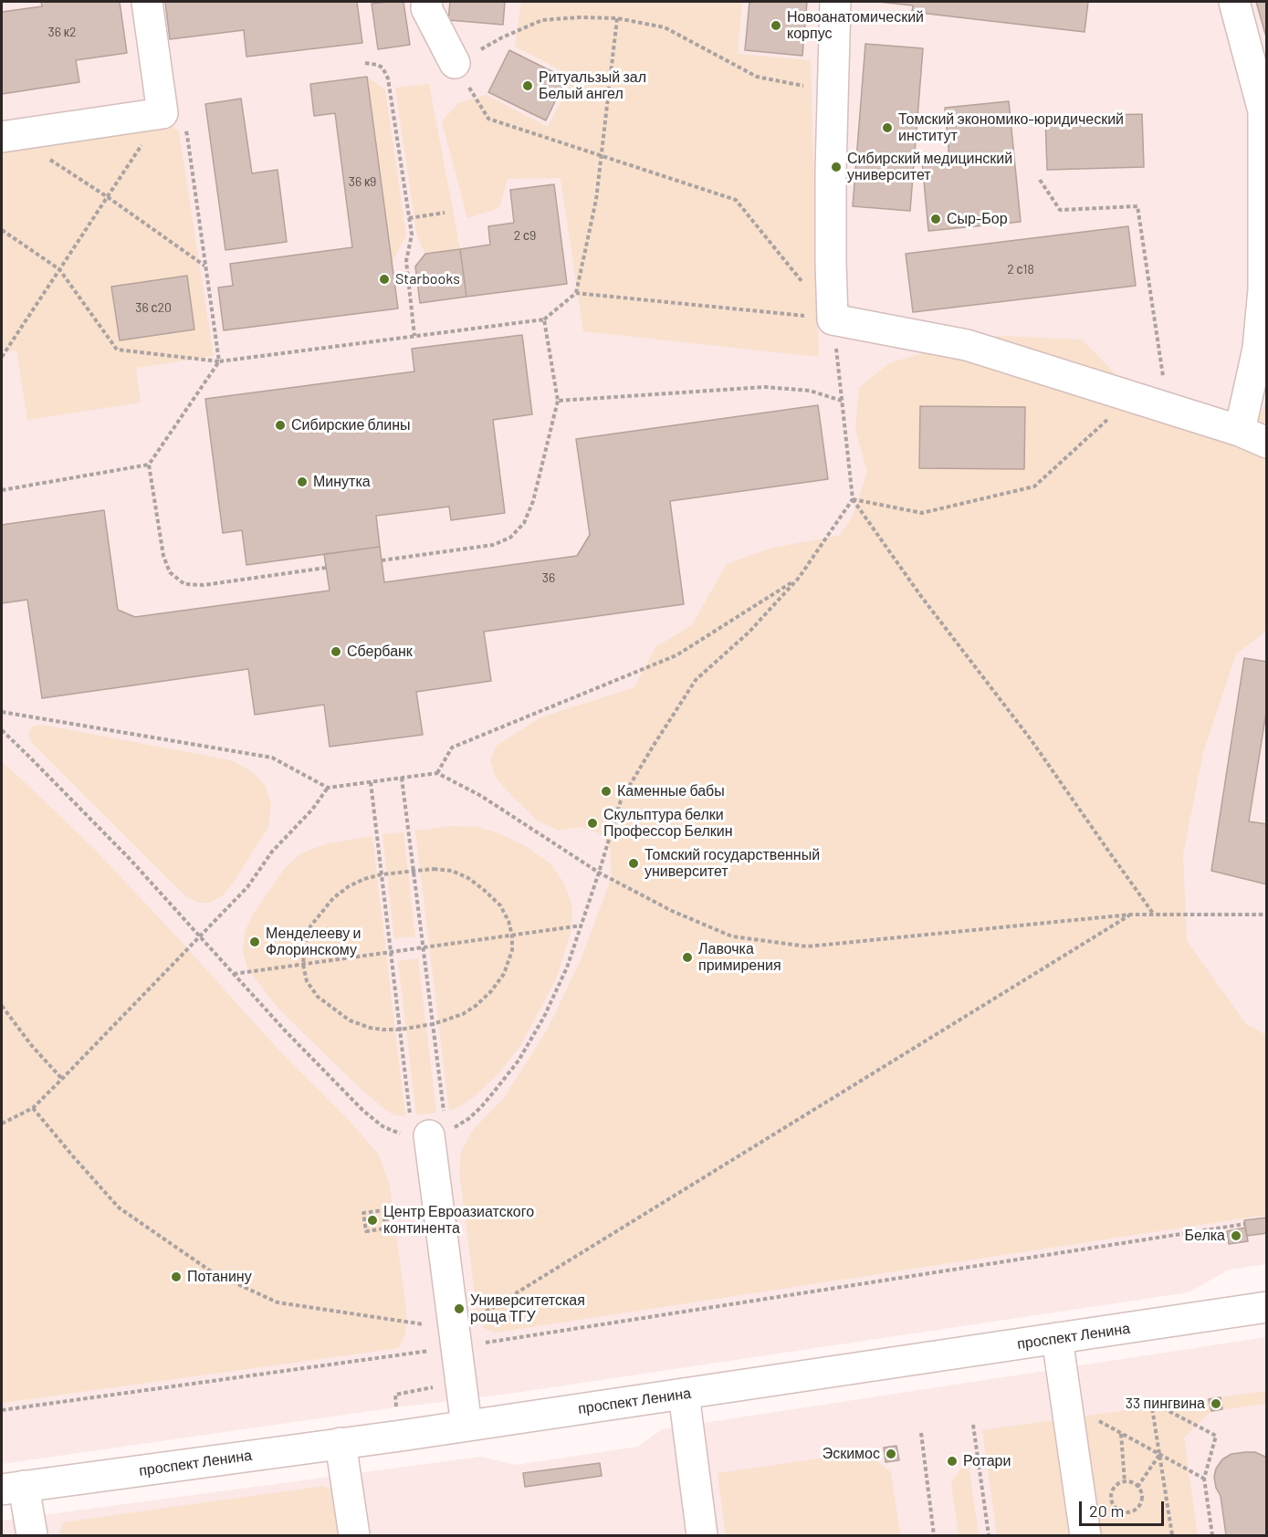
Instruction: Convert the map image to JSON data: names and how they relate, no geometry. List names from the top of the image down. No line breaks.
{"streets":{"main road":["проспект Ленина"]},"places":["Новоанатомический корпус","Ритуальзый зал Белый ангел","Томский экономико-юридический институт","Сибирский медицинский университет","Сыр-Бор","Starbooks","Сибирские блины","Минутка","Сбербанк","Каменные бабы","Скульптура белки Профессор Белкин","Томский государственный университет","Менделееву и Флоринскому","Лавочка примирения","Центр Евроазиатского континента","Белка","Потанину","Университетская роща ТГУ","33 пингвина","Эскимос","Ротари"],"house_numbers":["36 к2","36 к9","2 с9","2 с18","36 с20","36"],"scale_bar":"20 m"}
